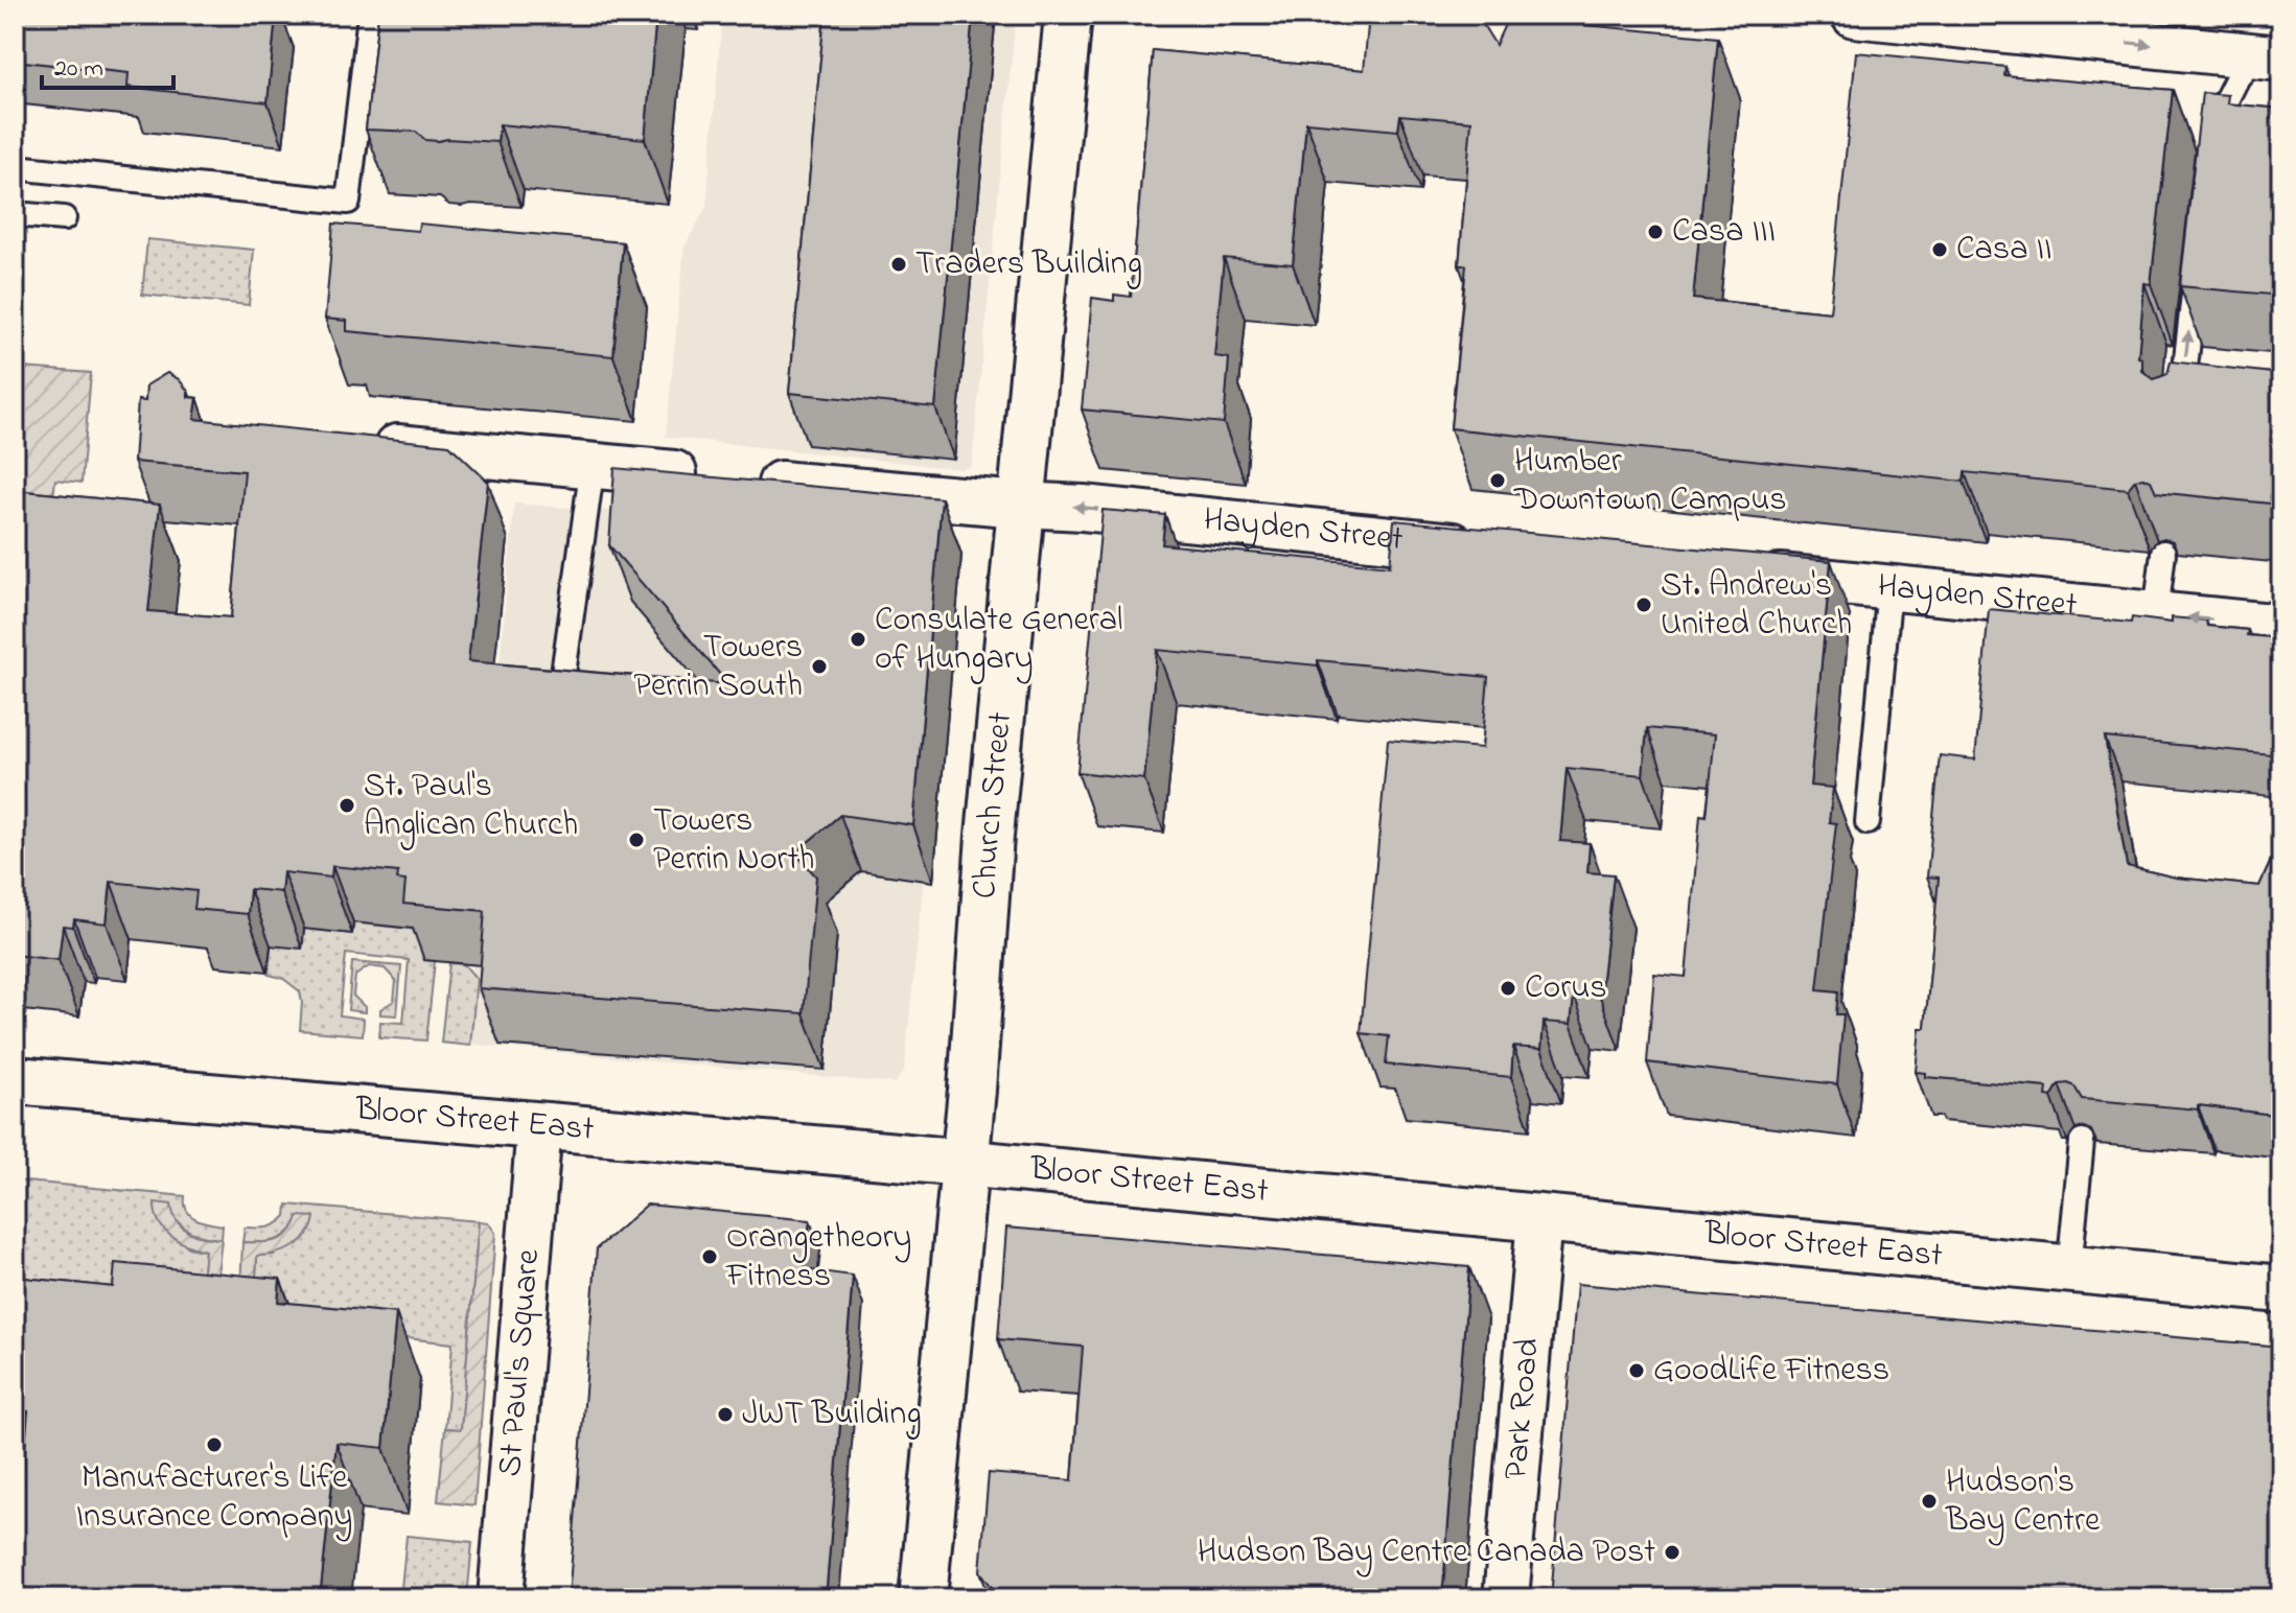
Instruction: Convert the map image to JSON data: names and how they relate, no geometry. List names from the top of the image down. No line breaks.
{"streets":{"main road":["Church Street","Bloor Street East"],"street":["Hayden Street","St Paul's Square","Park Road"]},"crossings":[["Hayden Street","Church Street"],["Church Street","Bloor Street East"],["Bloor Street East","St Paul's Square"],["Bloor Street East","Park Road"]],"one_way":["Hayden Street"],"places":["Casa III","Casa II","Traders Building","Humber Downtown Campus","St. Andrew's United Church","Consulate General of Hungary","Towers Perrin South","St. Paul's Anglican Church","Towers Perrin North","Corus","Orangetheory Fitness","GoodLife Fitness","JWT Building","Manufacturer's Life Insurance Company","Hudson's Bay Centre","Hudson Bay Centre Canada Post"],"scale_bar":"20 m"}
